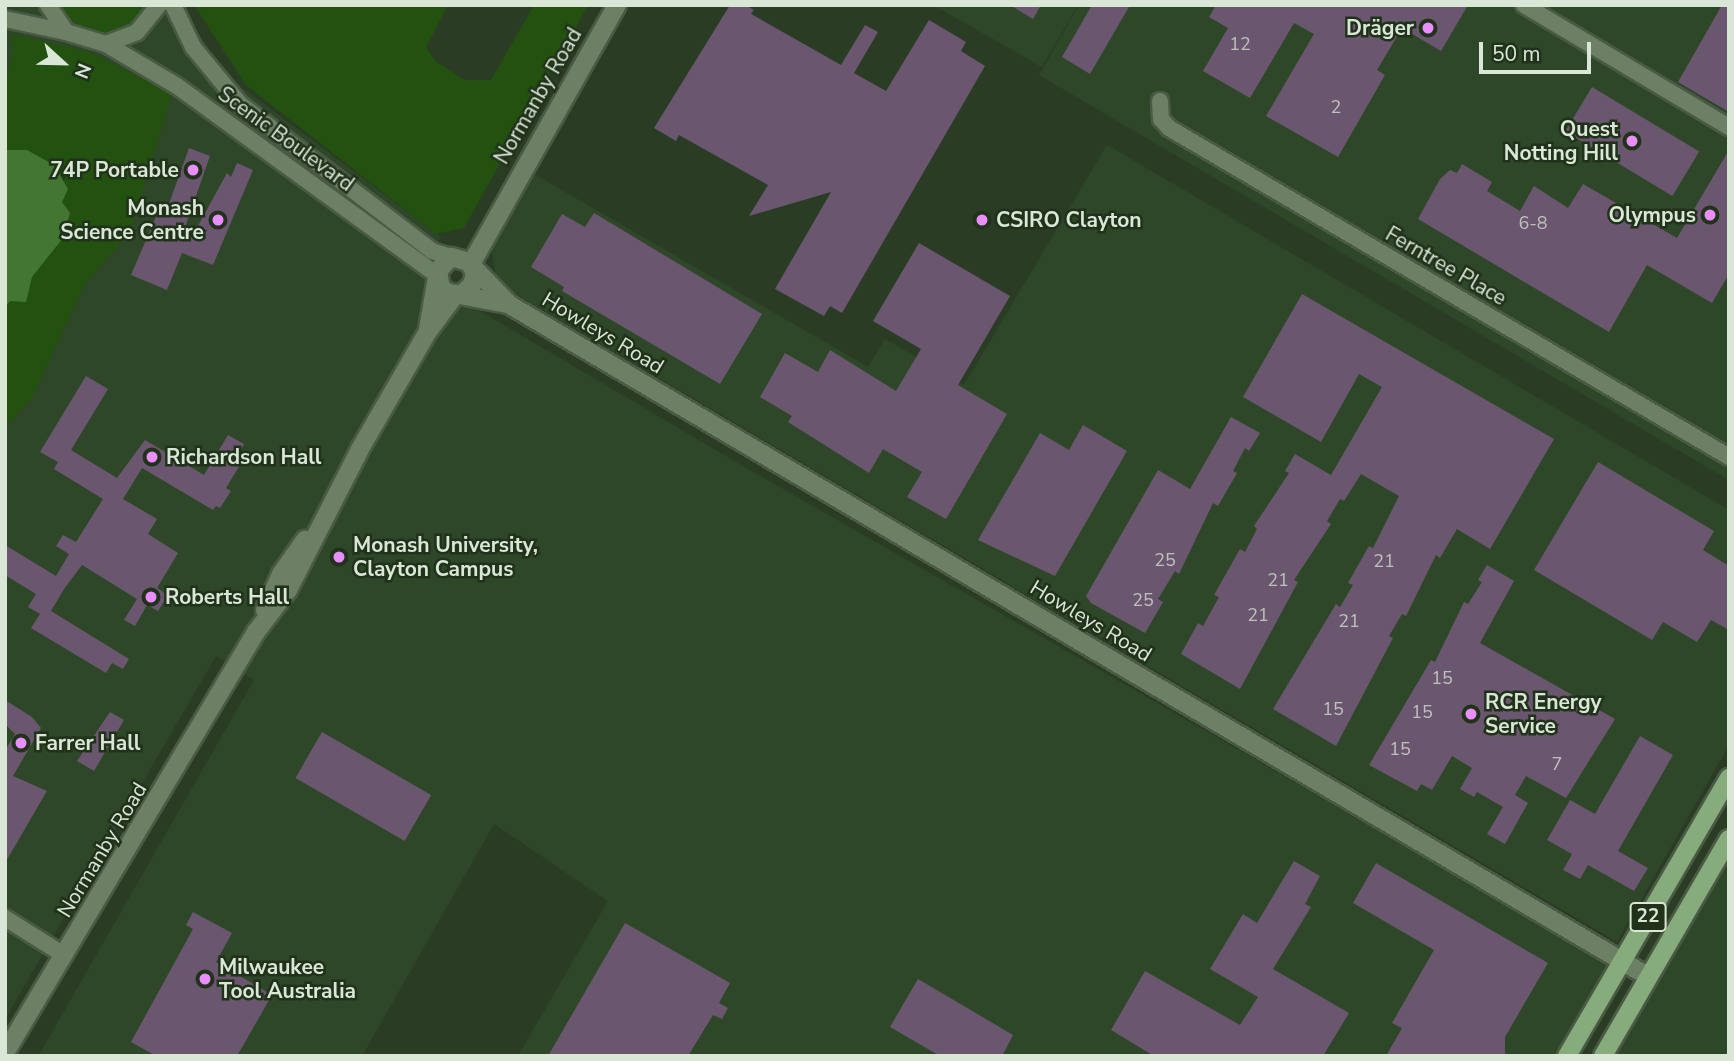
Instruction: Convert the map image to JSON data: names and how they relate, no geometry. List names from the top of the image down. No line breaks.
{"streets":{"main road":["22"],"street":["Normanby Road","Scenic Boulevard","Ferntree Place","Howleys Road"]},"crossings":[["Normanby Road","Scenic Boulevard"],["Normanby Road","Howleys Road"],["Scenic Boulevard","Howleys Road"],["Howleys Road","22"]],"places":["Dräger","Quest Notting Hill","74P Portable","Olympus","Monash Science Centre","CSIRO Clayton","Richardson Hall","Monash University, Clayton Campus","Roberts Hall","RCR Energy Service","Farrer Hall","Milwaukee Tool Australia"],"house_numbers":["12","2","6-8","25","21","21","25","21","21","15","15","15","15","7"],"scale_bar":"50 m","north":"right"}
